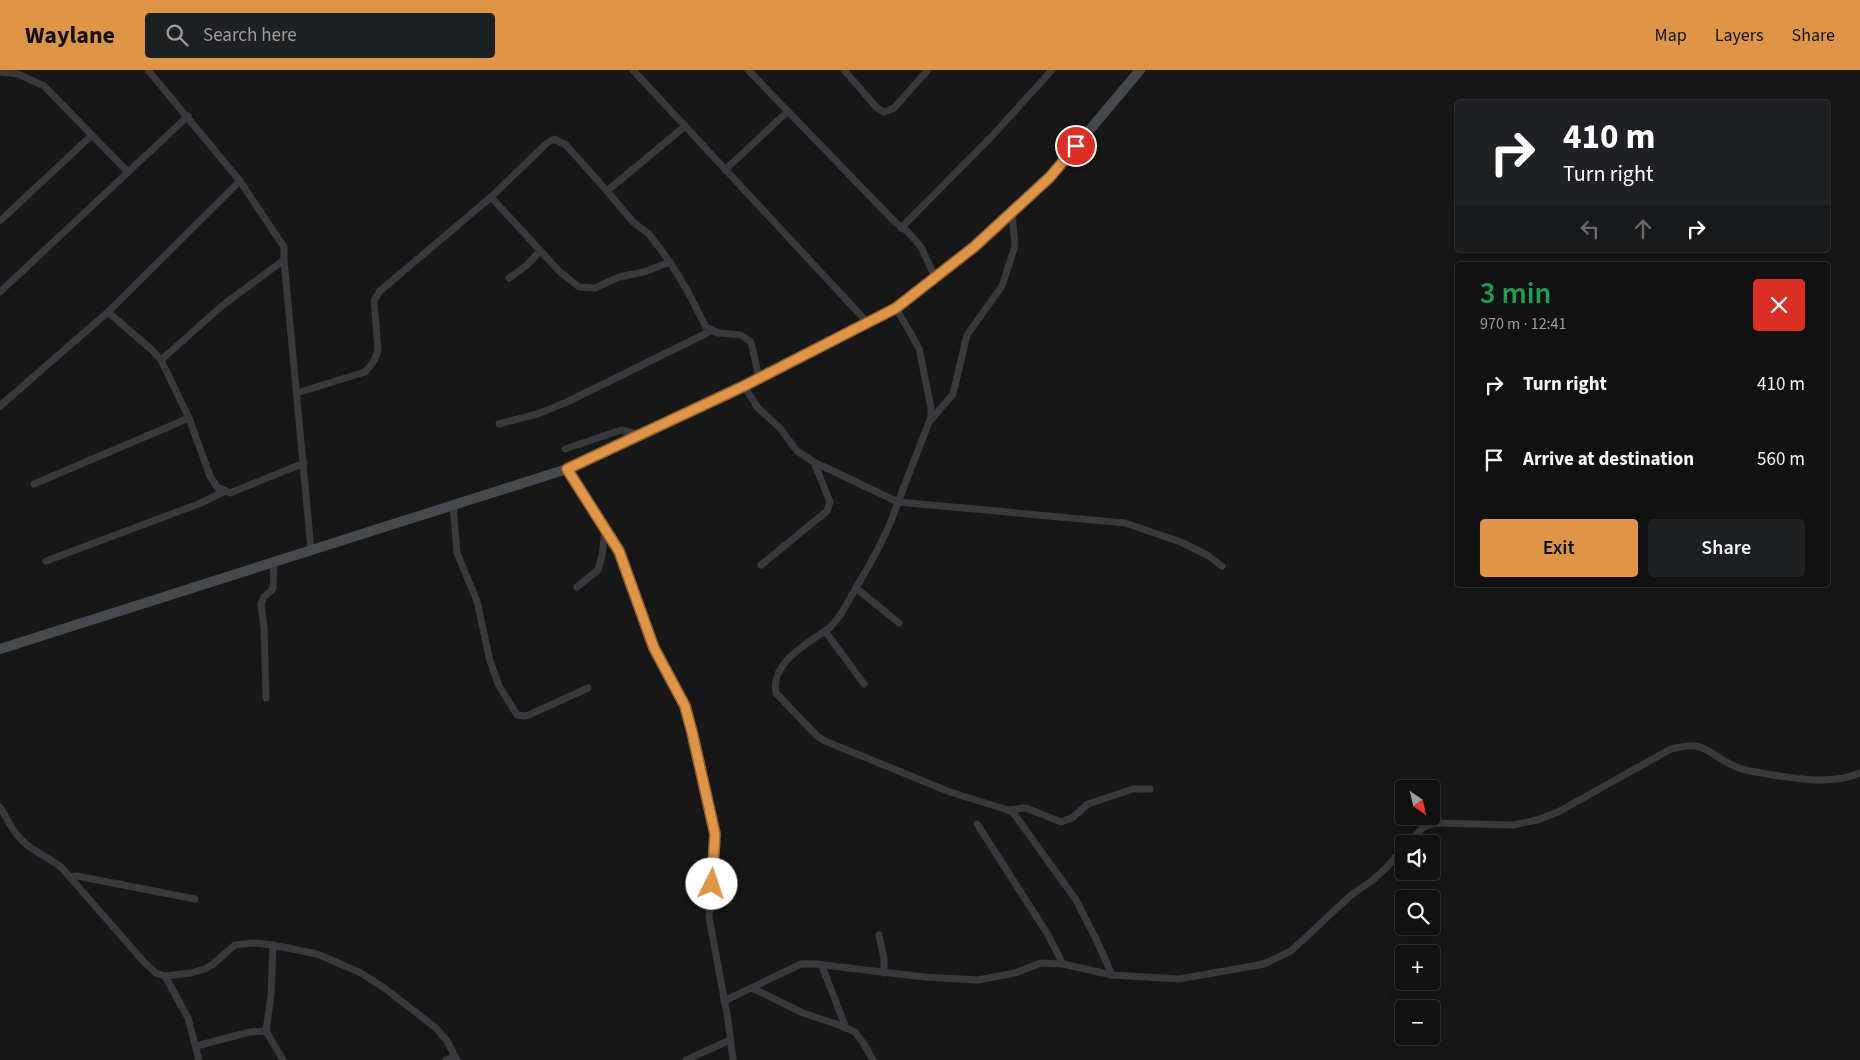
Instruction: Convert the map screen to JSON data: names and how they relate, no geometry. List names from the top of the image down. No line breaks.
{"north":"bottom right","page":{"header":"Waylane","search":"Search here","nav":["Map","Layers","Share"],"turn":["410 m","Turn right"],"heading":["3 min","970 m · 12:41"],"list":[{"name":"Turn right","value":"410 m"},{"name":"Arrive at destination","value":"560 m"}],"buttons":["Exit","Share"],"map_buttons":["+","−"]}}
